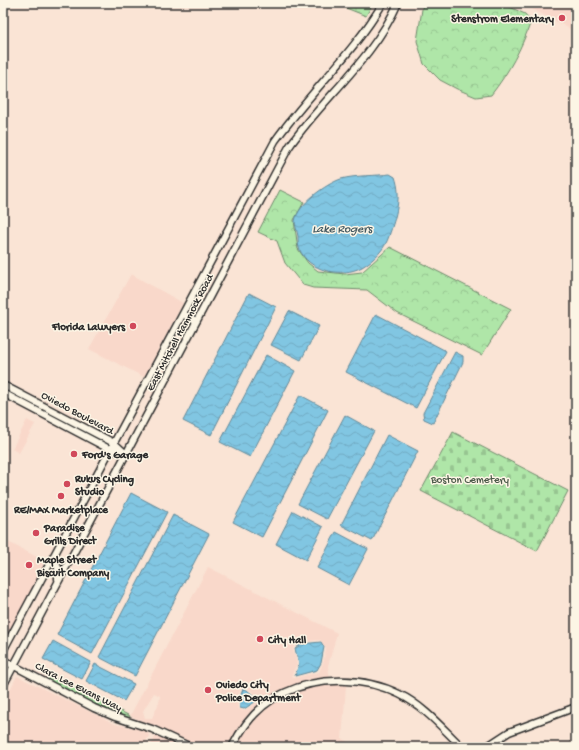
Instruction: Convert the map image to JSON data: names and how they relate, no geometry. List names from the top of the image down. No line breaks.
{"streets":{"street":["East Mitchell Hammock Road","Oviedo Boulevard","Clara Lee Evans Way"]},"crossings":[["East Mitchell Hammock Road","Oviedo Boulevard"],["East Mitchell Hammock Road","Clara Lee Evans Way"]],"water":["Lake Rogers"],"parks":["Boston Cemetery"],"places":["Stenstrom Elementary","Florida Lawyers","Ford's Garage","Rukus Cycling Studio","RE/MAX Marketplace","Paradise Grills Direct","Maple Street Biscuit Company","City Hall","Oviedo City Police Department"]}
